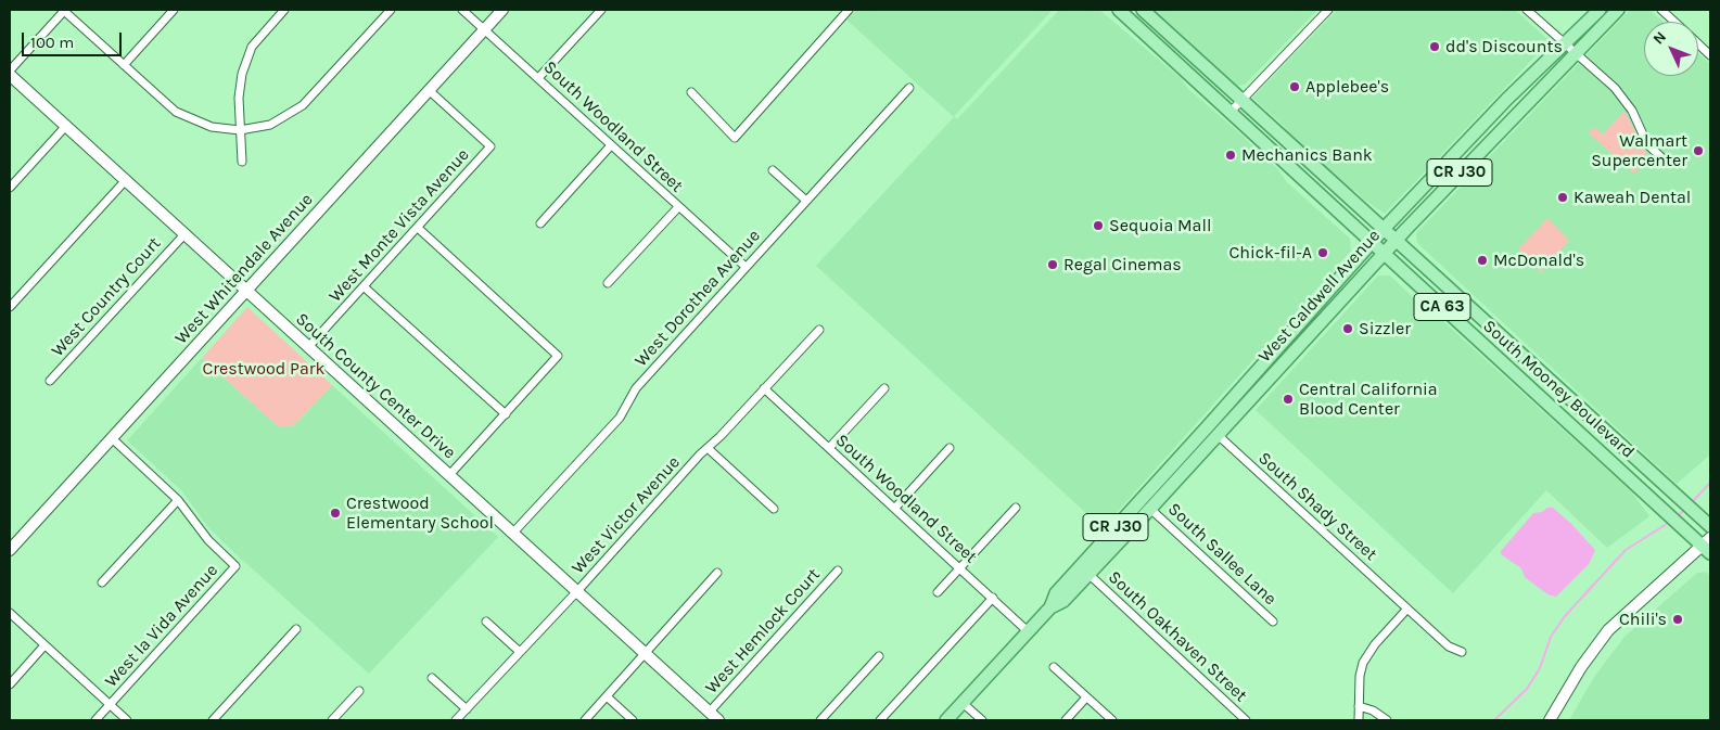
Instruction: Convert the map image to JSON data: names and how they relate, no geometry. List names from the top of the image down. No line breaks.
{"streets":{"main road":["CR J30","West Caldwell Avenue","CA 63","South Mooney Boulevard"],"street":["South Woodland Street","West Monte Vista Avenue","West Whitendale Avenue","West Country Court","West Dorothea Avenue","South County Center Drive","South Shady Street","West Victor Avenue","South Sallee Lane","West la Vida Avenue","West Hemlock Court","South Oakhaven Street"]},"crossings":[["South Woodland Street","West Whitendale Avenue"],["South Woodland Street","West Caldwell Avenue"],["South Woodland Street","West Dorothea Avenue"],["South Woodland Street","West Victor Avenue"],["West Monte Vista Avenue","West Whitendale Avenue"],["West Monte Vista Avenue","South County Center Drive"],["West Whitendale Avenue","South County Center Drive"],["West Caldwell Avenue","South Mooney Boulevard"],["West Caldwell Avenue","South Shady Street"],["West Caldwell Avenue","South Sallee Lane"],["West Caldwell Avenue","South Oakhaven Street"],["West Country Court","South County Center Drive"],["West Dorothea Avenue","South County Center Drive"],["South County Center Drive","West Victor Avenue"],["South County Center Drive","West Hemlock Court"]],"parks":["Crestwood Park"],"places":["dd's Discounts","Applebee's","Walmart Supercenter","Mechanics Bank","Kaweah Dental","Sequoia Mall","Chick-fil-A","McDonald's","Regal Cinemas","Sizzler","Central California Blood Center","Crestwood Elementary School","Chili's"],"scale_bar":"100 m","north":"top left"}
